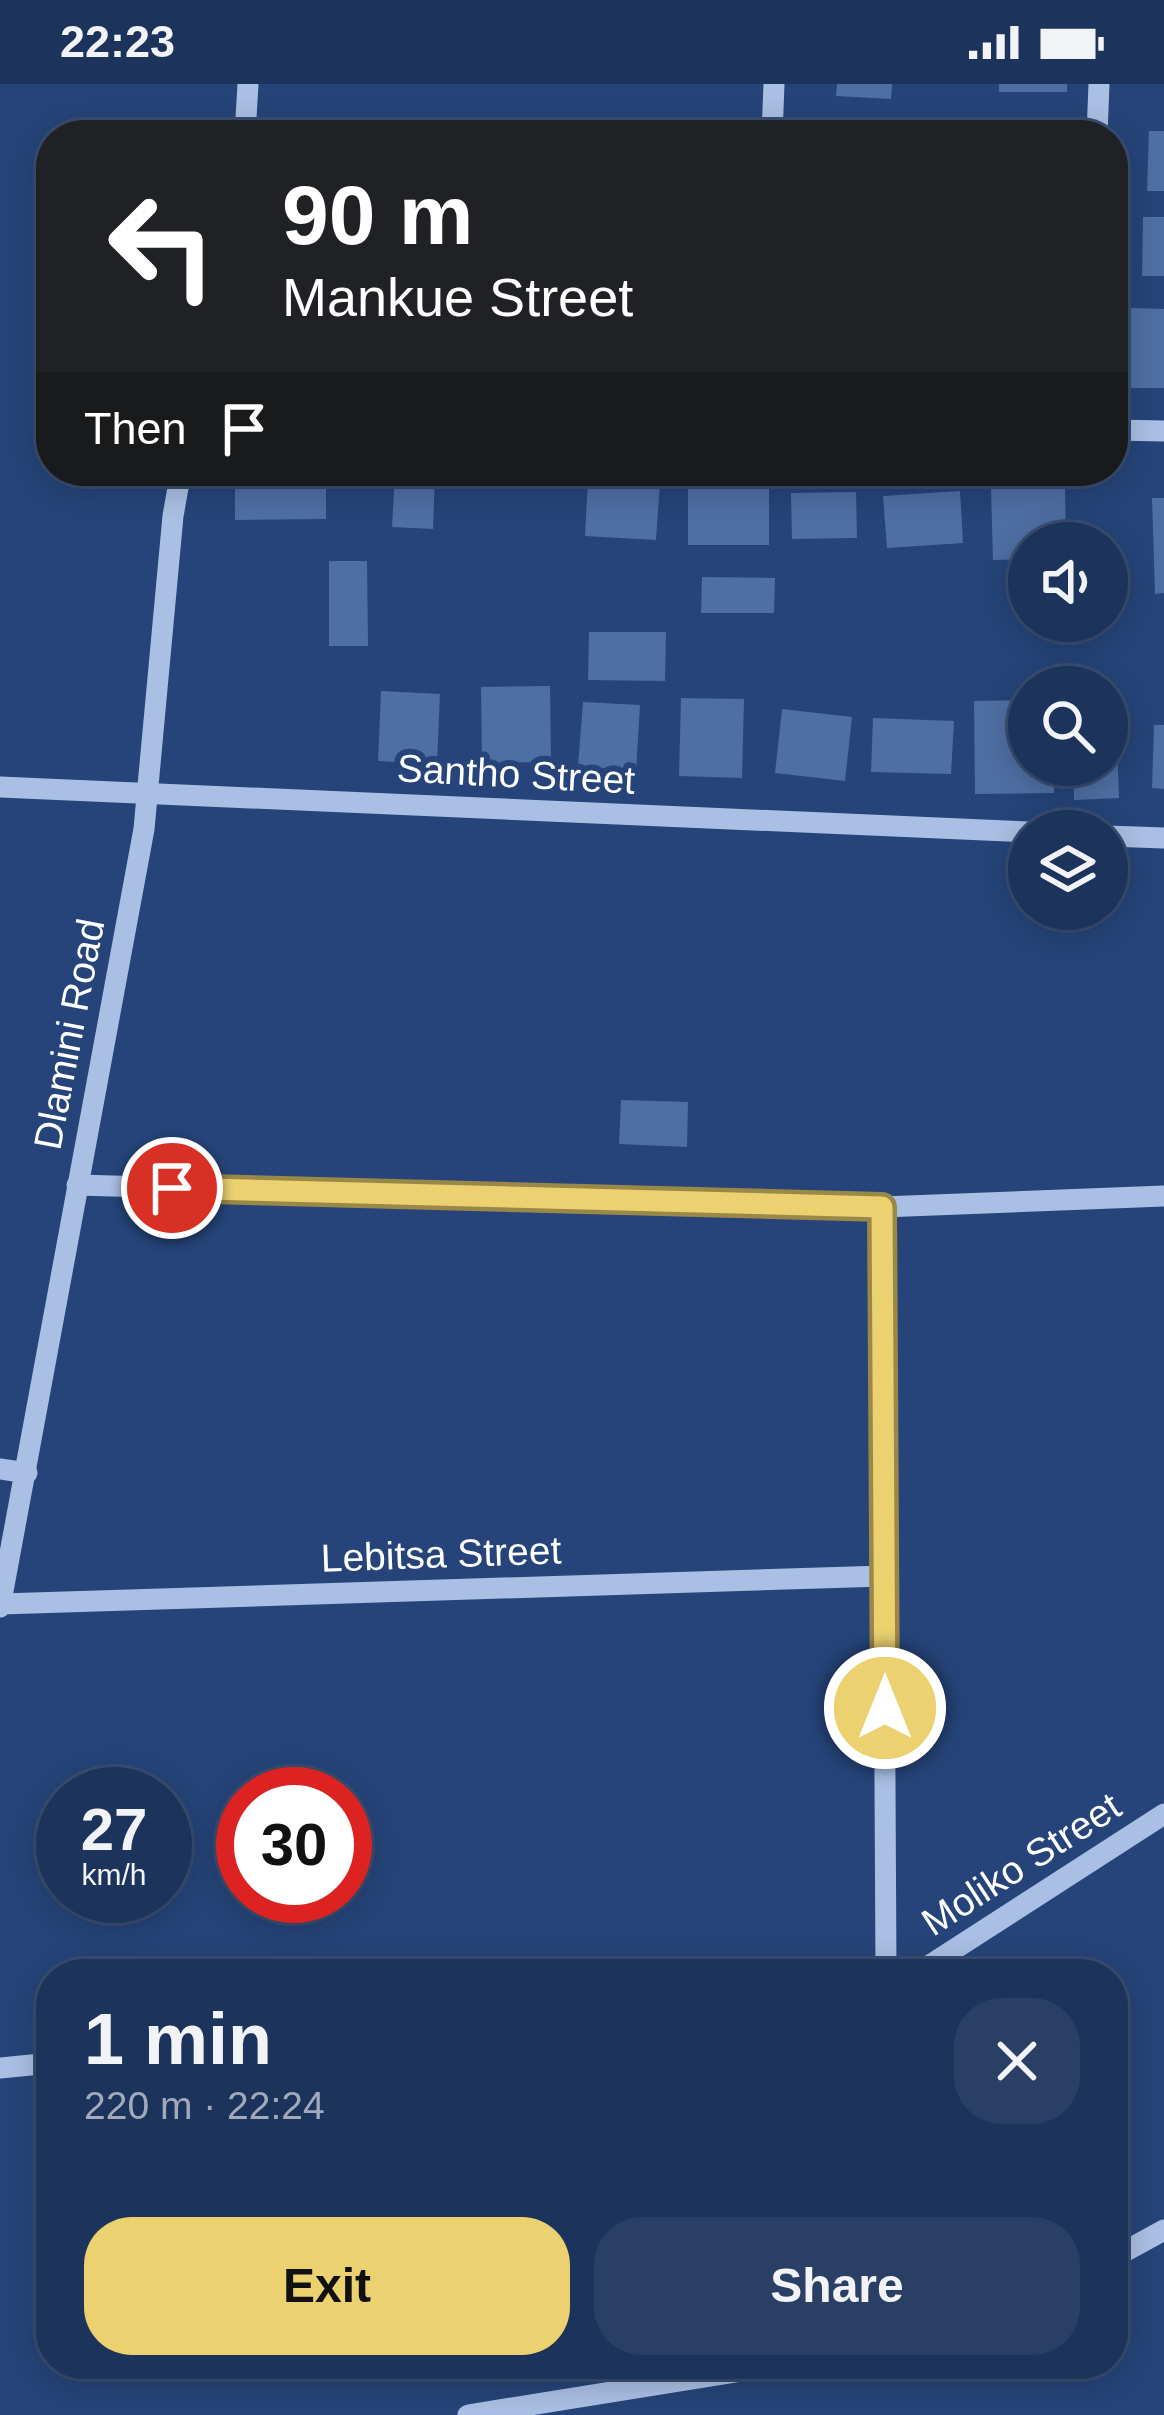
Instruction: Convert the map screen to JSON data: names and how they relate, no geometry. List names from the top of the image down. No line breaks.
{"streets":{"street":["Santho Street","Dlamini Road","Lebitsa Street","Moliko Street"]},"crossings":[["Santho Street","Dlamini Road"],["Dlamini Road","Lebitsa Street"]],"page":{"status":"22:23","turn":["90 m","Mankue Street"],"then":"Then","speed":"27 km/h","limit":"30","heading":["1 min","220 m · 22:24"],"buttons":["Exit","Share"]}}
